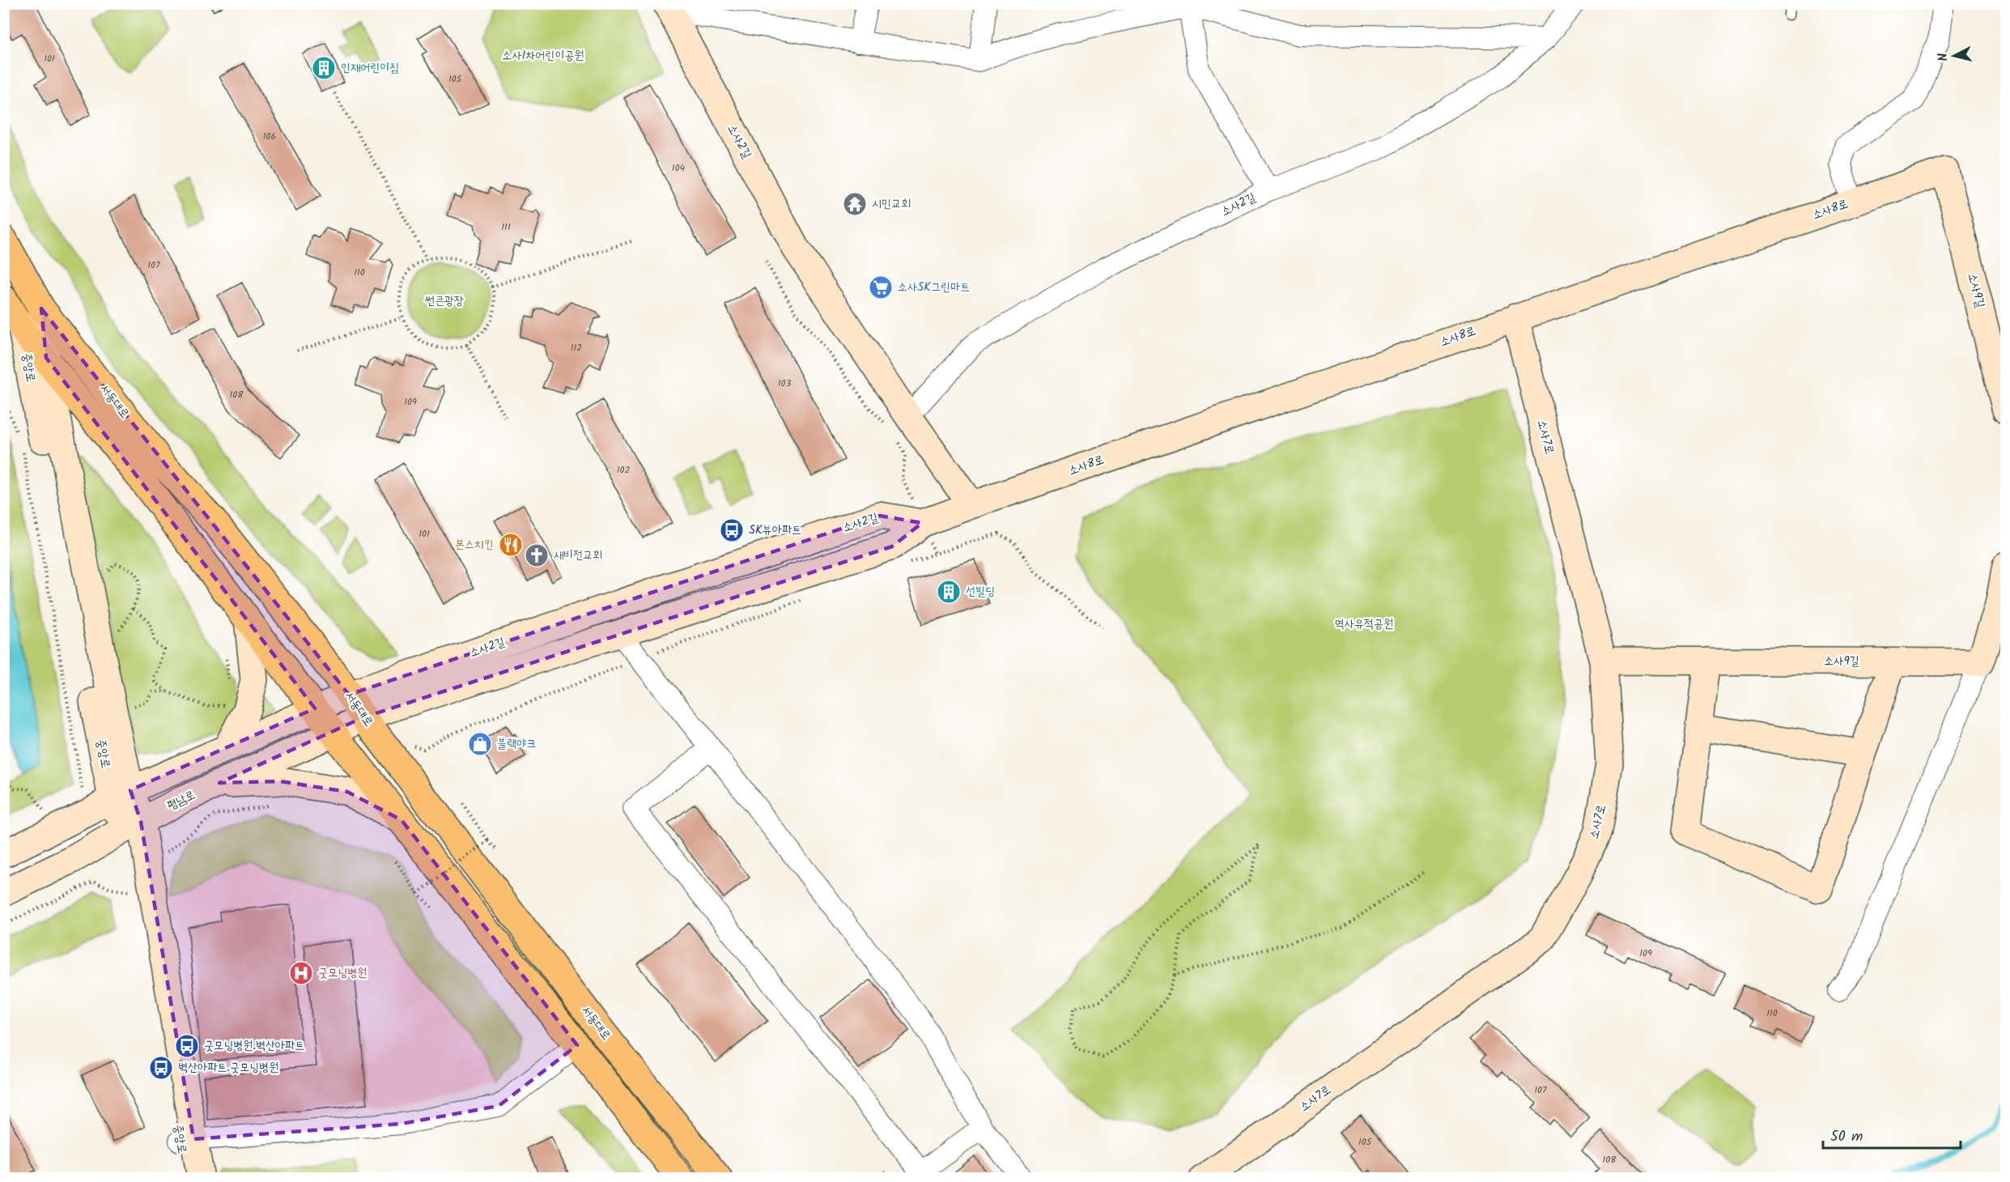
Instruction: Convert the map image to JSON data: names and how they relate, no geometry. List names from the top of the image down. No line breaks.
{"streets":{"main road":["서동대로"],"street":["소사2길","소사8로","소사9길","중앙로","소사7로","평남로"]},"crossings":[["소사2길","소사8로"],["소사2길","서동대로"],["소사8로","소사9길"],["소사8로","소사7로"],["소사9길","소사7로"],["중앙로","서동대로"],["중앙로","평남로"],["서동대로","평남로"]],"parks":["소사1차어린이공원","썬큰광장","역사유적공원"],"places":{"building":["인재어린이집","선빌딩"],"temple":["시민교회"],"supermarket":["소사SK그린마트"],"bus stop":["SK뷰아파트","굿모닝병원.벽산아파트","벽산아파트.굿모닝병원"],"restaurant":["본스치킨"],"church":["새비전교회"],"shop":["블랙야크"],"hospital":["굿모닝병원"]},"house_numbers":["101","105","106","104","111","107","110","112","103","108","109","102","101","109","110","107","105","108"],"scale_bar":"50 m","north":"left"}
